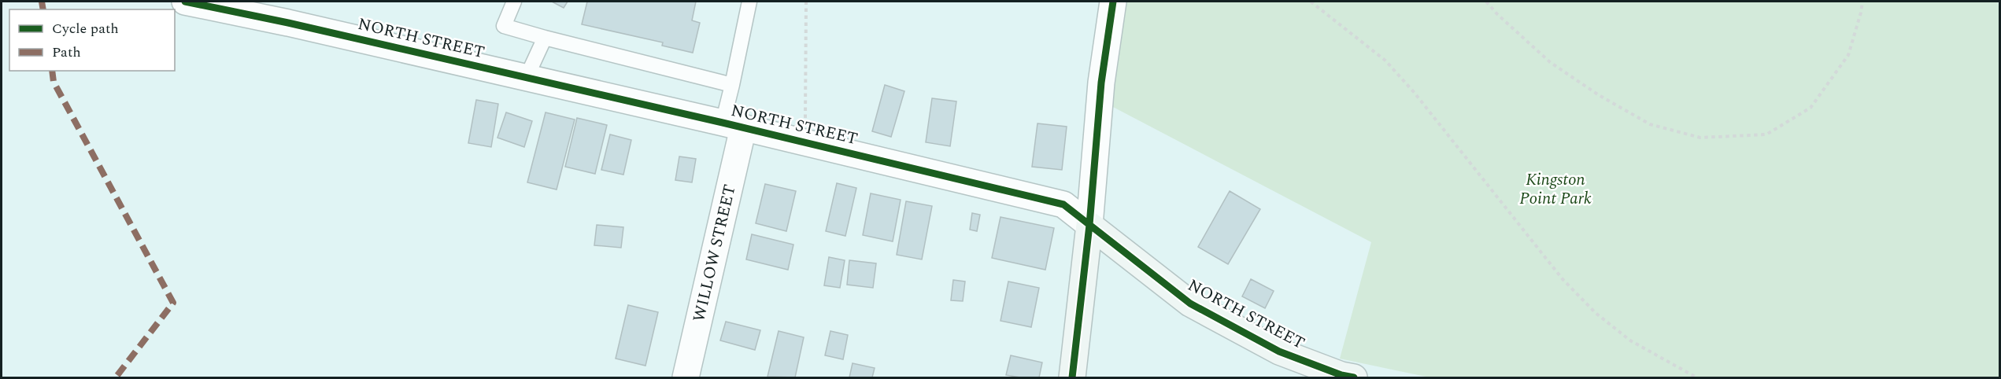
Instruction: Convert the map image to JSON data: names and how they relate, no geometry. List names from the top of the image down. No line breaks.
{"streets":{"street":["NORTH STREET","WILLOW STREET"]},"crossings":[["NORTH STREET","WILLOW STREET"]],"parks":["Kingston Point Park"],"legend":["Cycle path","Path"]}
